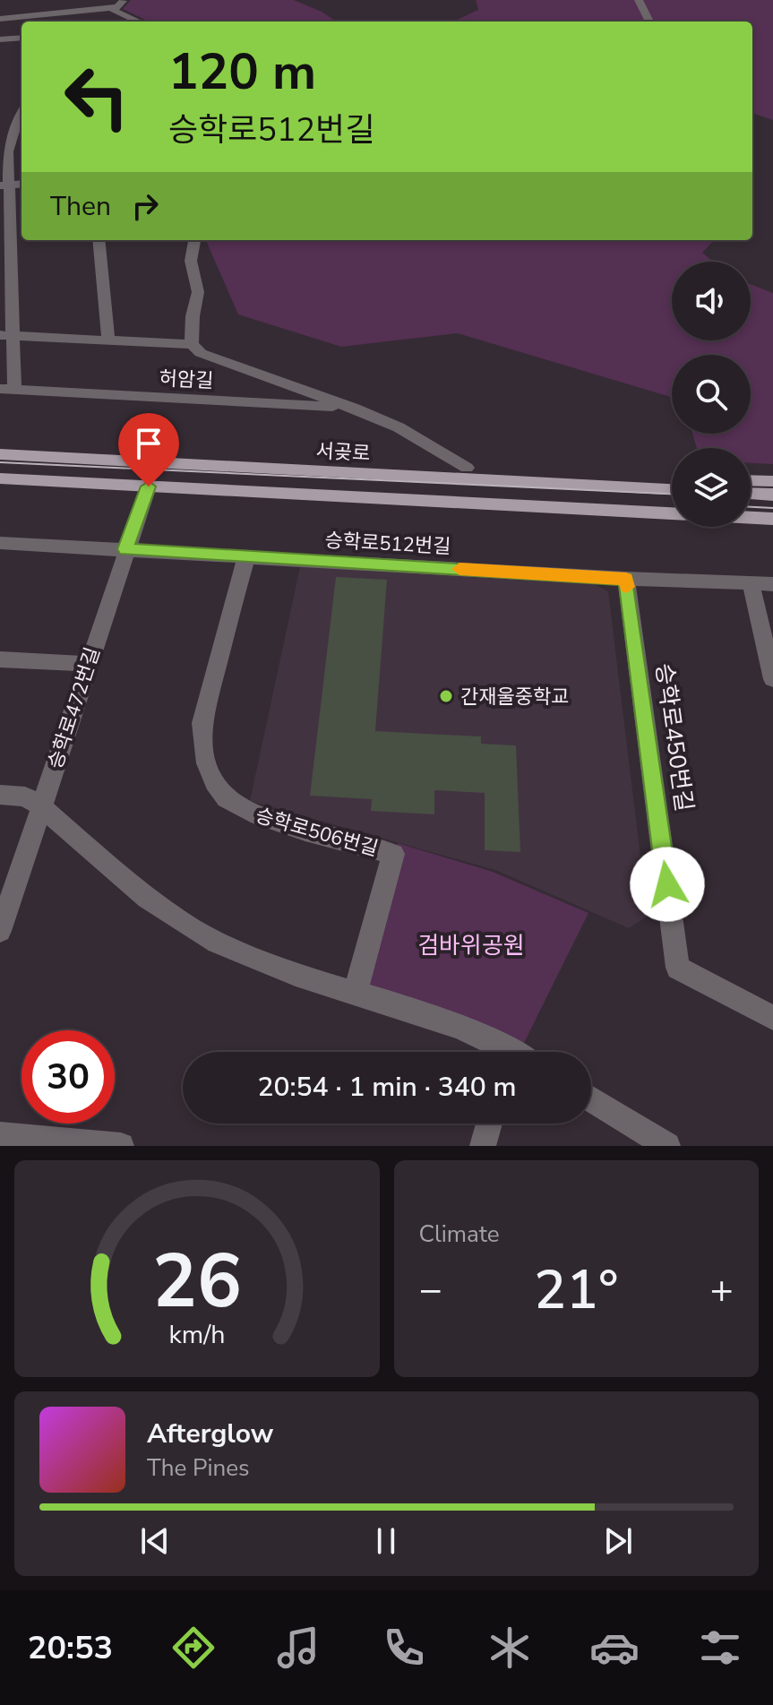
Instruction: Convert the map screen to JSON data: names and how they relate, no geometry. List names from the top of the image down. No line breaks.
{"streets":{"main road":["서곶로"],"street":["허암길","승학로512번길","승학로472번길","승학로450번길","승학로506번길"]},"crossings":[["허암길","서곶로"],["승학로512번길","승학로472번길"],["승학로512번길","승학로450번길"],["승학로512번길","승학로506번길"]],"parks":["검바위공원"],"places":["간재울중학교"],"page":{"turn":["120 m","승학로512번길"],"then":"Then","limit":"30","trip":"20:54 · 1 min · 340 m","tile":"Climate","heat":["−","21°","+"],"song":["Afterglow","The Pines"],"tabs":"20:53","gauge":["26","km/h"]}}
